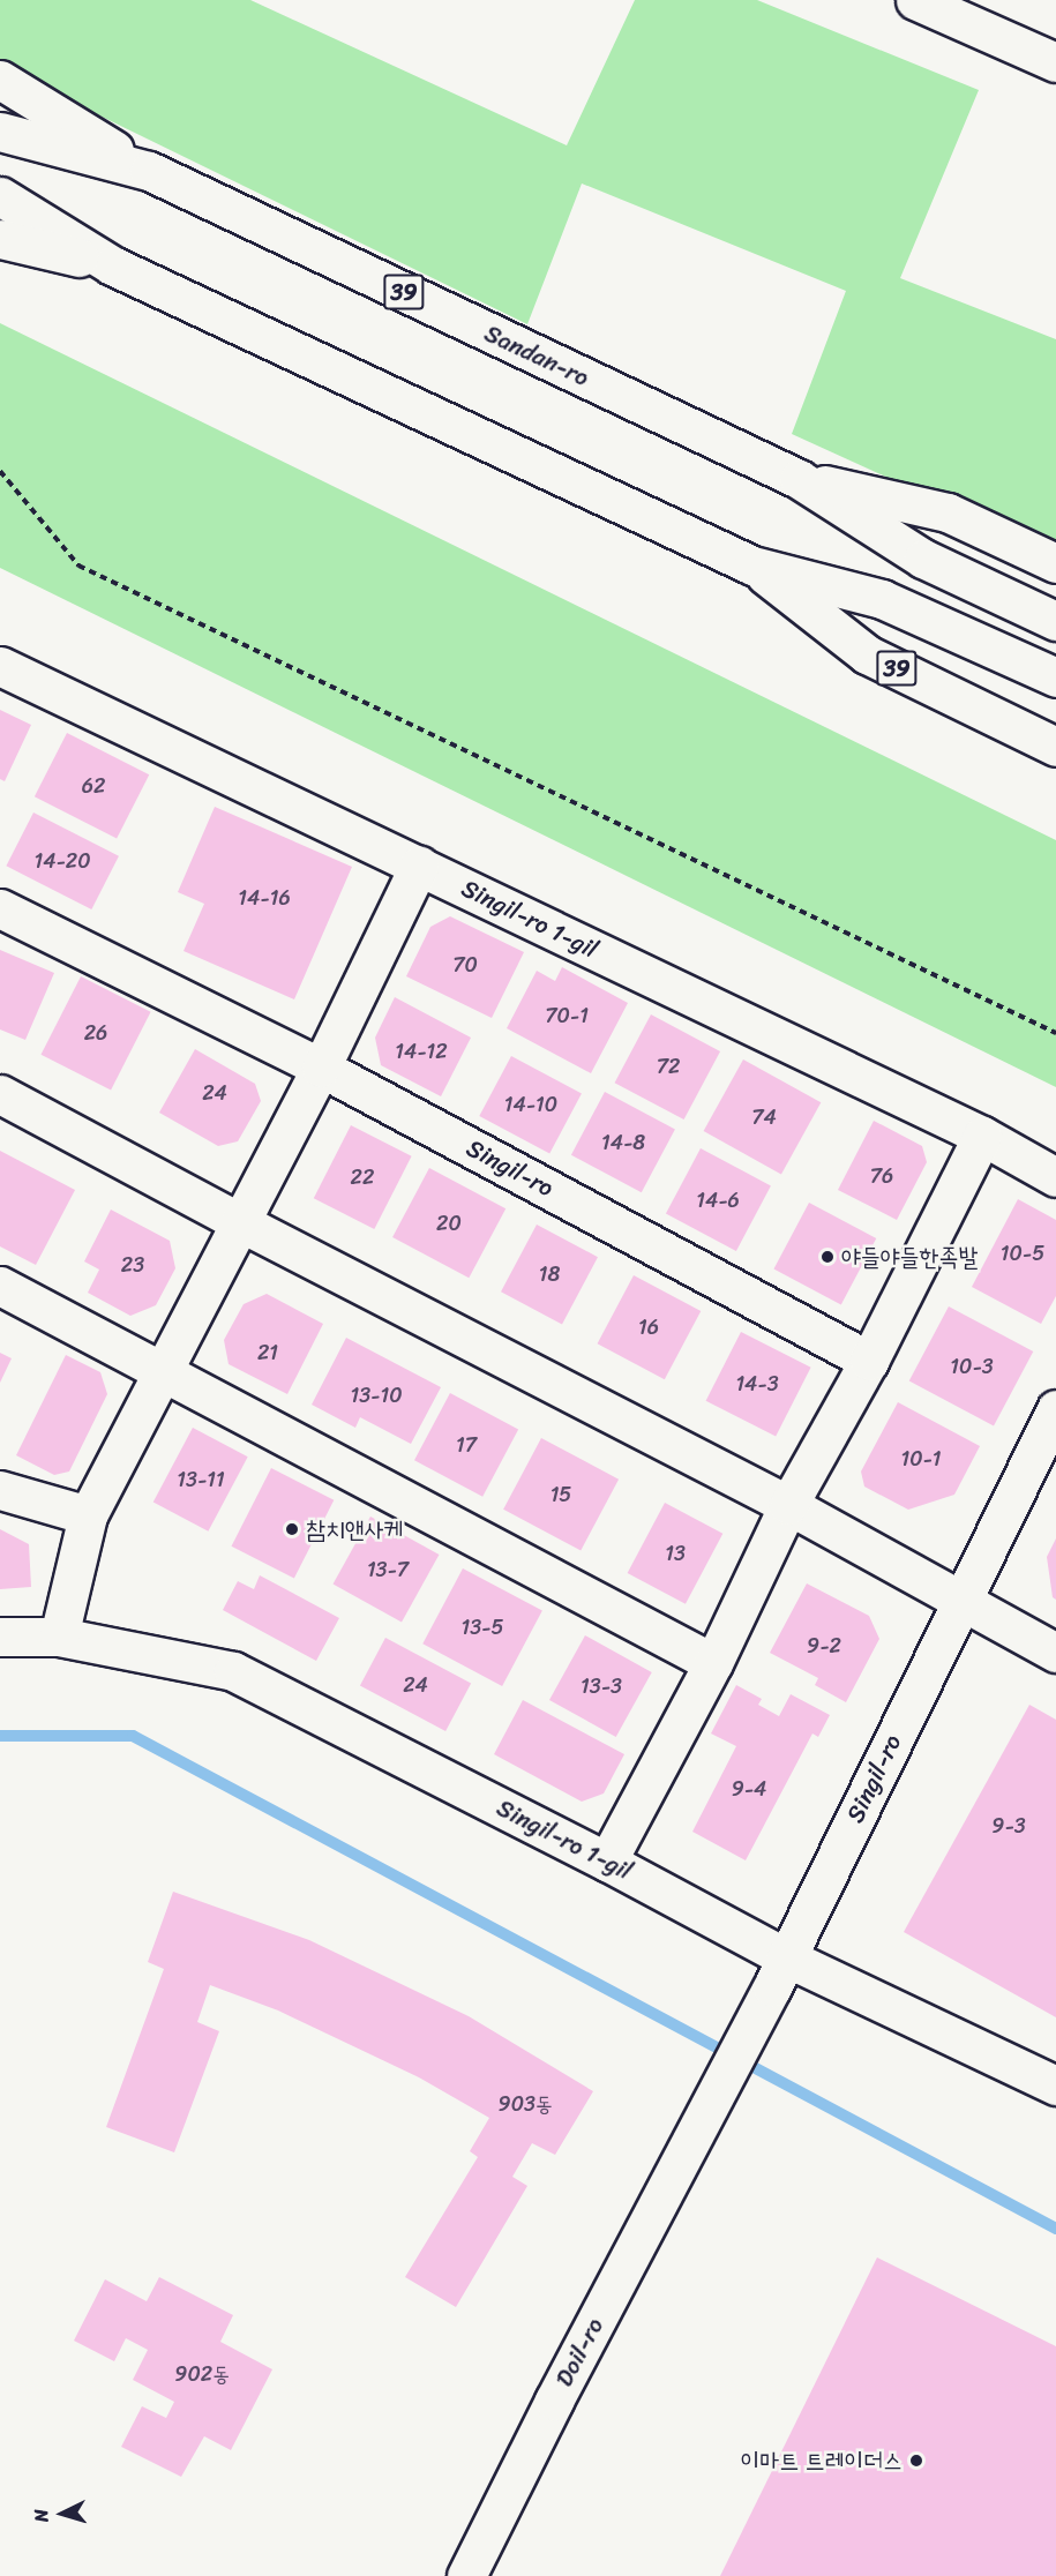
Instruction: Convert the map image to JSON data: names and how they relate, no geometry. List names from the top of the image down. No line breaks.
{"streets":{"street":["39","Sandan-ro","Singil-ro 1-gil","Singil-ro","Doil-ro"]},"crossings":[["39","Sandan-ro"],["Singil-ro 1-gil","Singil-ro"],["Singil-ro","Doil-ro"]],"places":["야들야들한족발","참치앤사케","이마트 트레이더스"],"house_numbers":["62","14-20","14-16","70","70-1","26","14-12","72","24","14-10","74","14-8","76","22","14-6","20","10-5","23","18","16","21","10-3","14-3","13-10","17","10-1","13-11","15","13","13-7","13-5","9-2","24","13-3","9-4","9-3","903동","902동"],"north":"left"}
